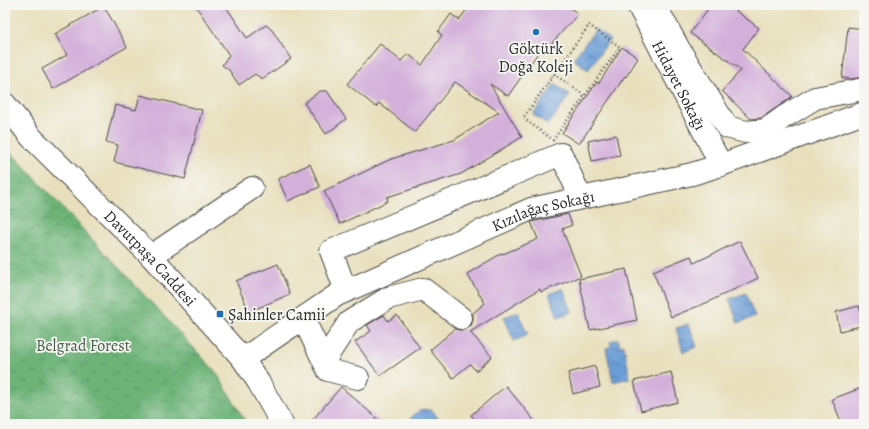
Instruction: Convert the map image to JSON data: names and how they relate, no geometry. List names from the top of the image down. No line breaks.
{"streets":{"street":["Hidayet Sokağı","Kızılağaç Sokağı","Davutpaşa Caddesi"]},"crossings":[["Hidayet Sokağı","Kızılağaç Sokağı"],["Kızılağaç Sokağı","Davutpaşa Caddesi"]],"parks":["Belgrad Forest"],"places":{"other":["Göktürk Doğa Koleji"],"transit":["Şahinler Camii"]}}
